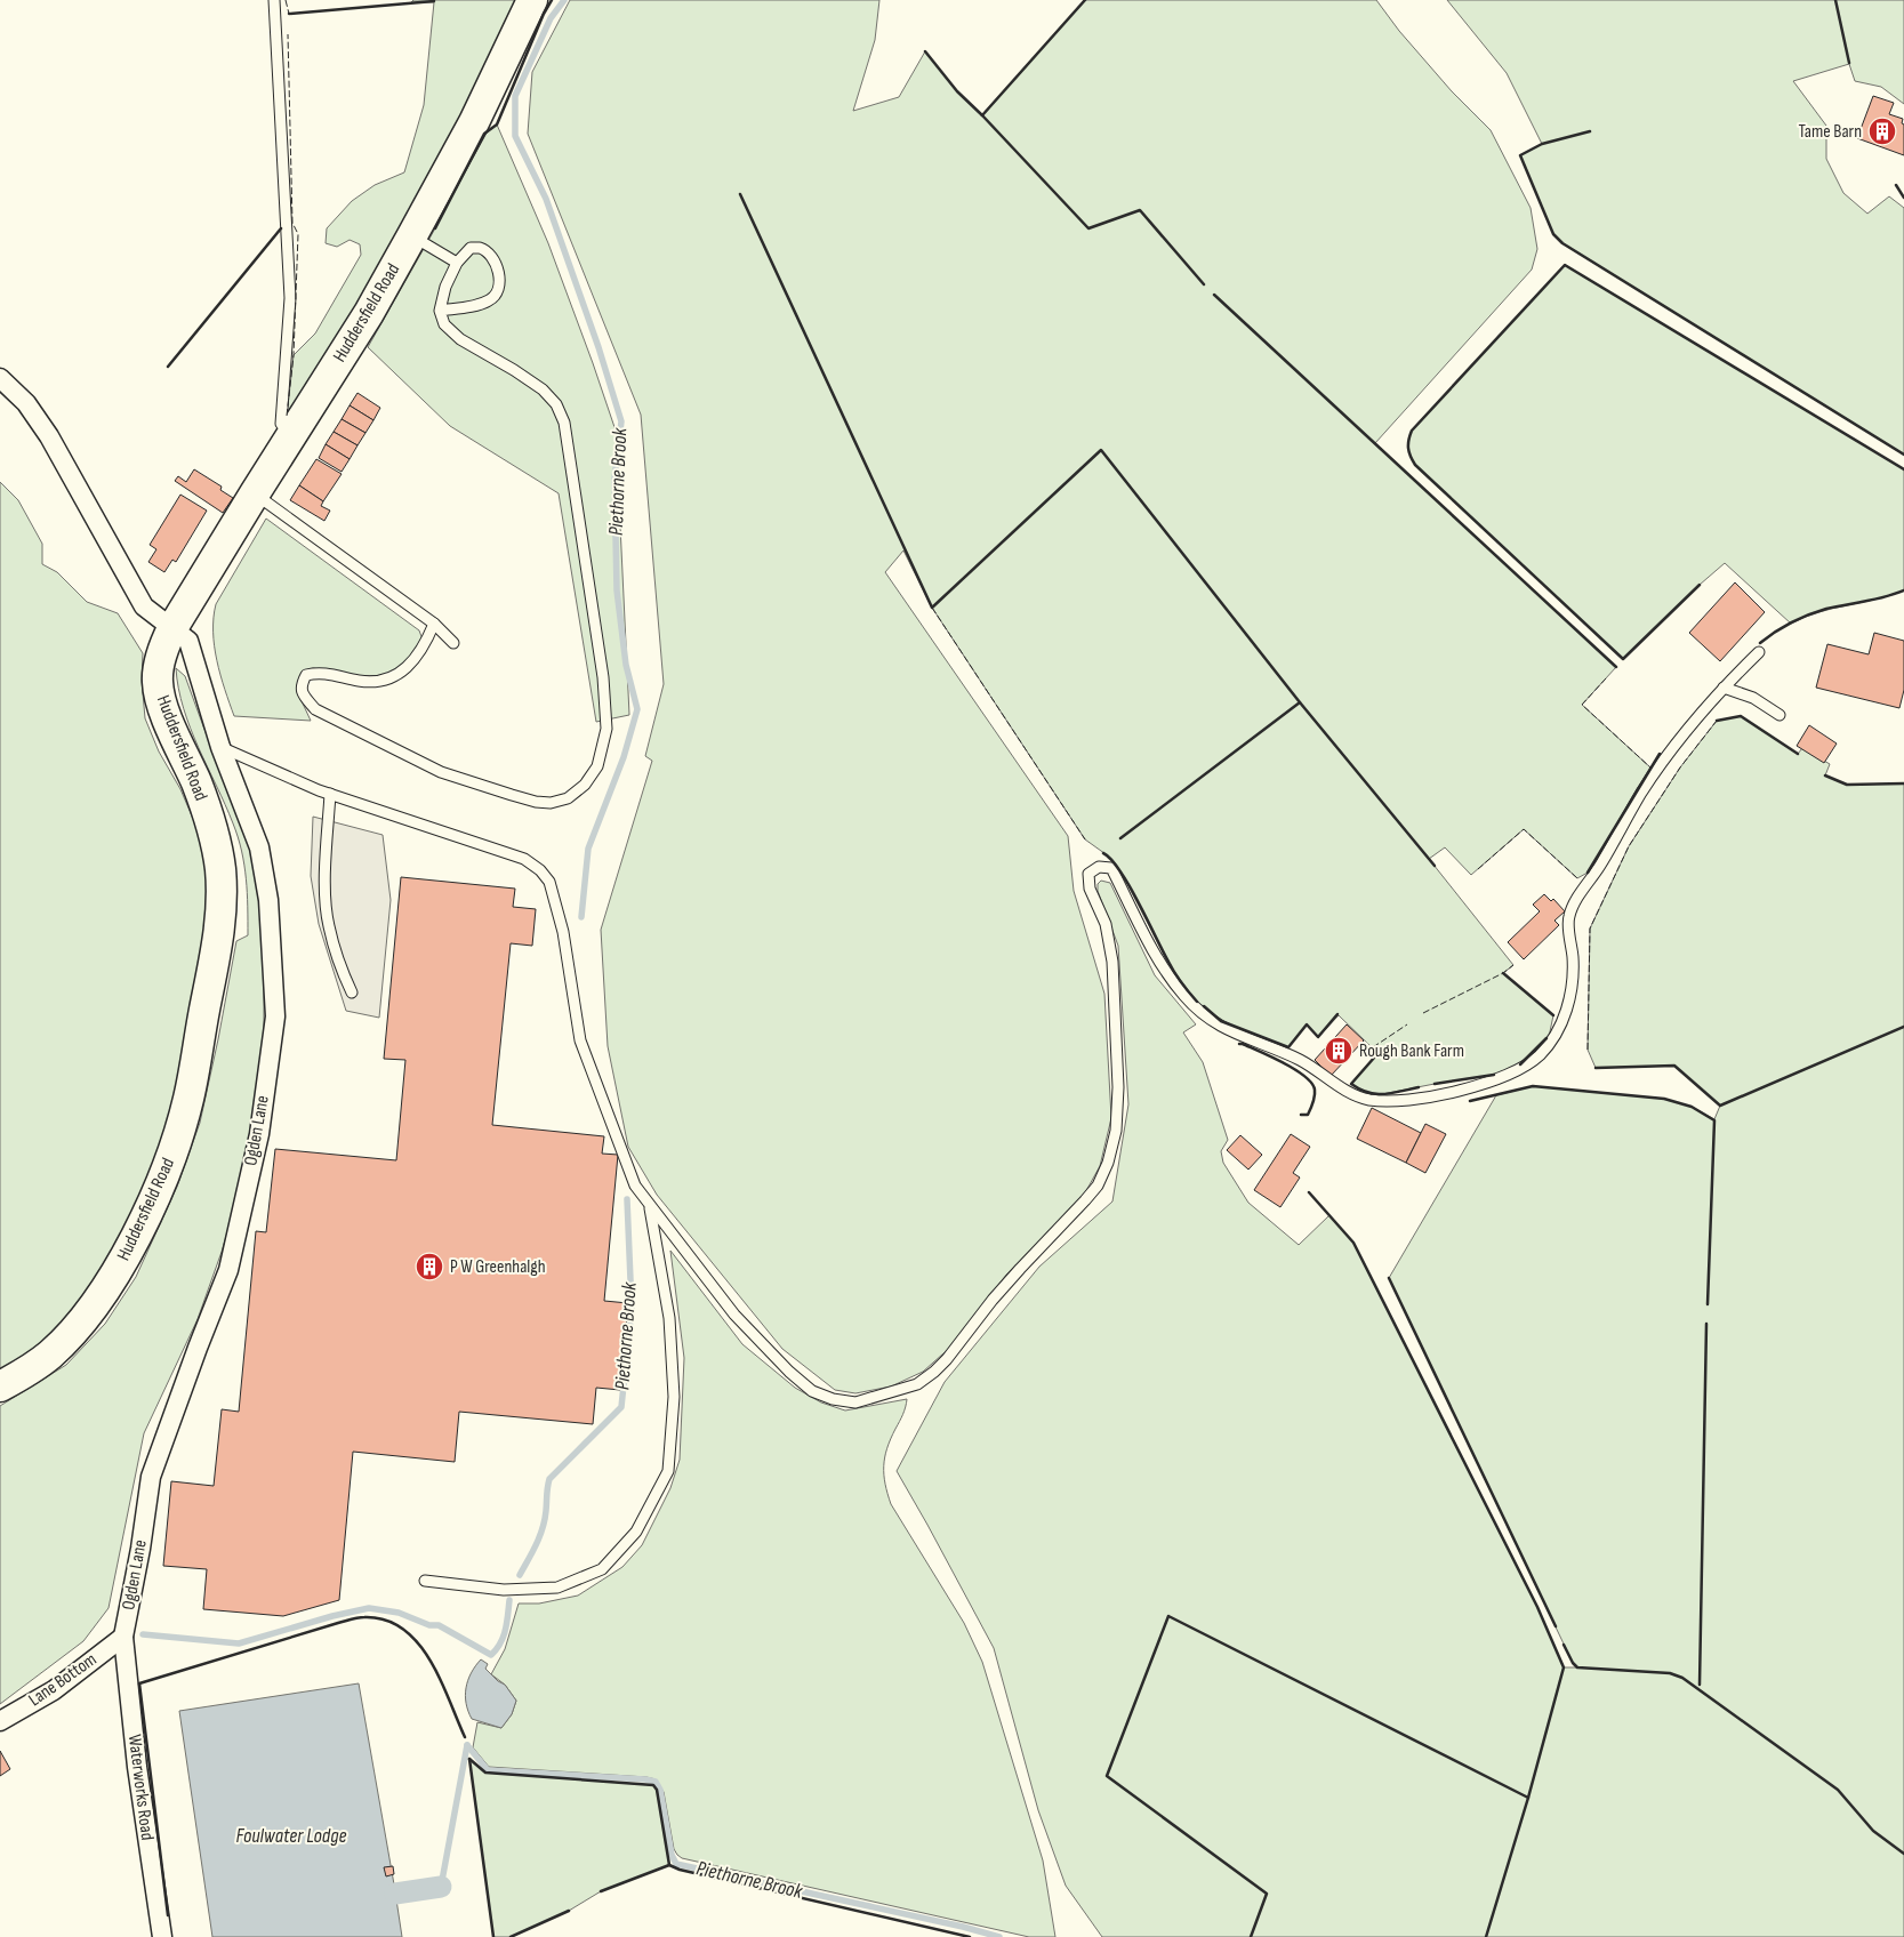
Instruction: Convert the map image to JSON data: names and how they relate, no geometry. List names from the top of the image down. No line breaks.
{"streets":{"main road":["Huddersfield Road"],"street":["Ogden Lane","Lane Bottom","Waterworks Road"]},"crossings":[["Huddersfield Road","Ogden Lane"],["Ogden Lane","Lane Bottom"],["Ogden Lane","Waterworks Road"],["Lane Bottom","Waterworks Road"]],"water":["Piethorne Brook","Foulwater Lodge"],"places":{"building":["Tame Barn","Rough Bank Farm","P W Greenhalgh"]}}
